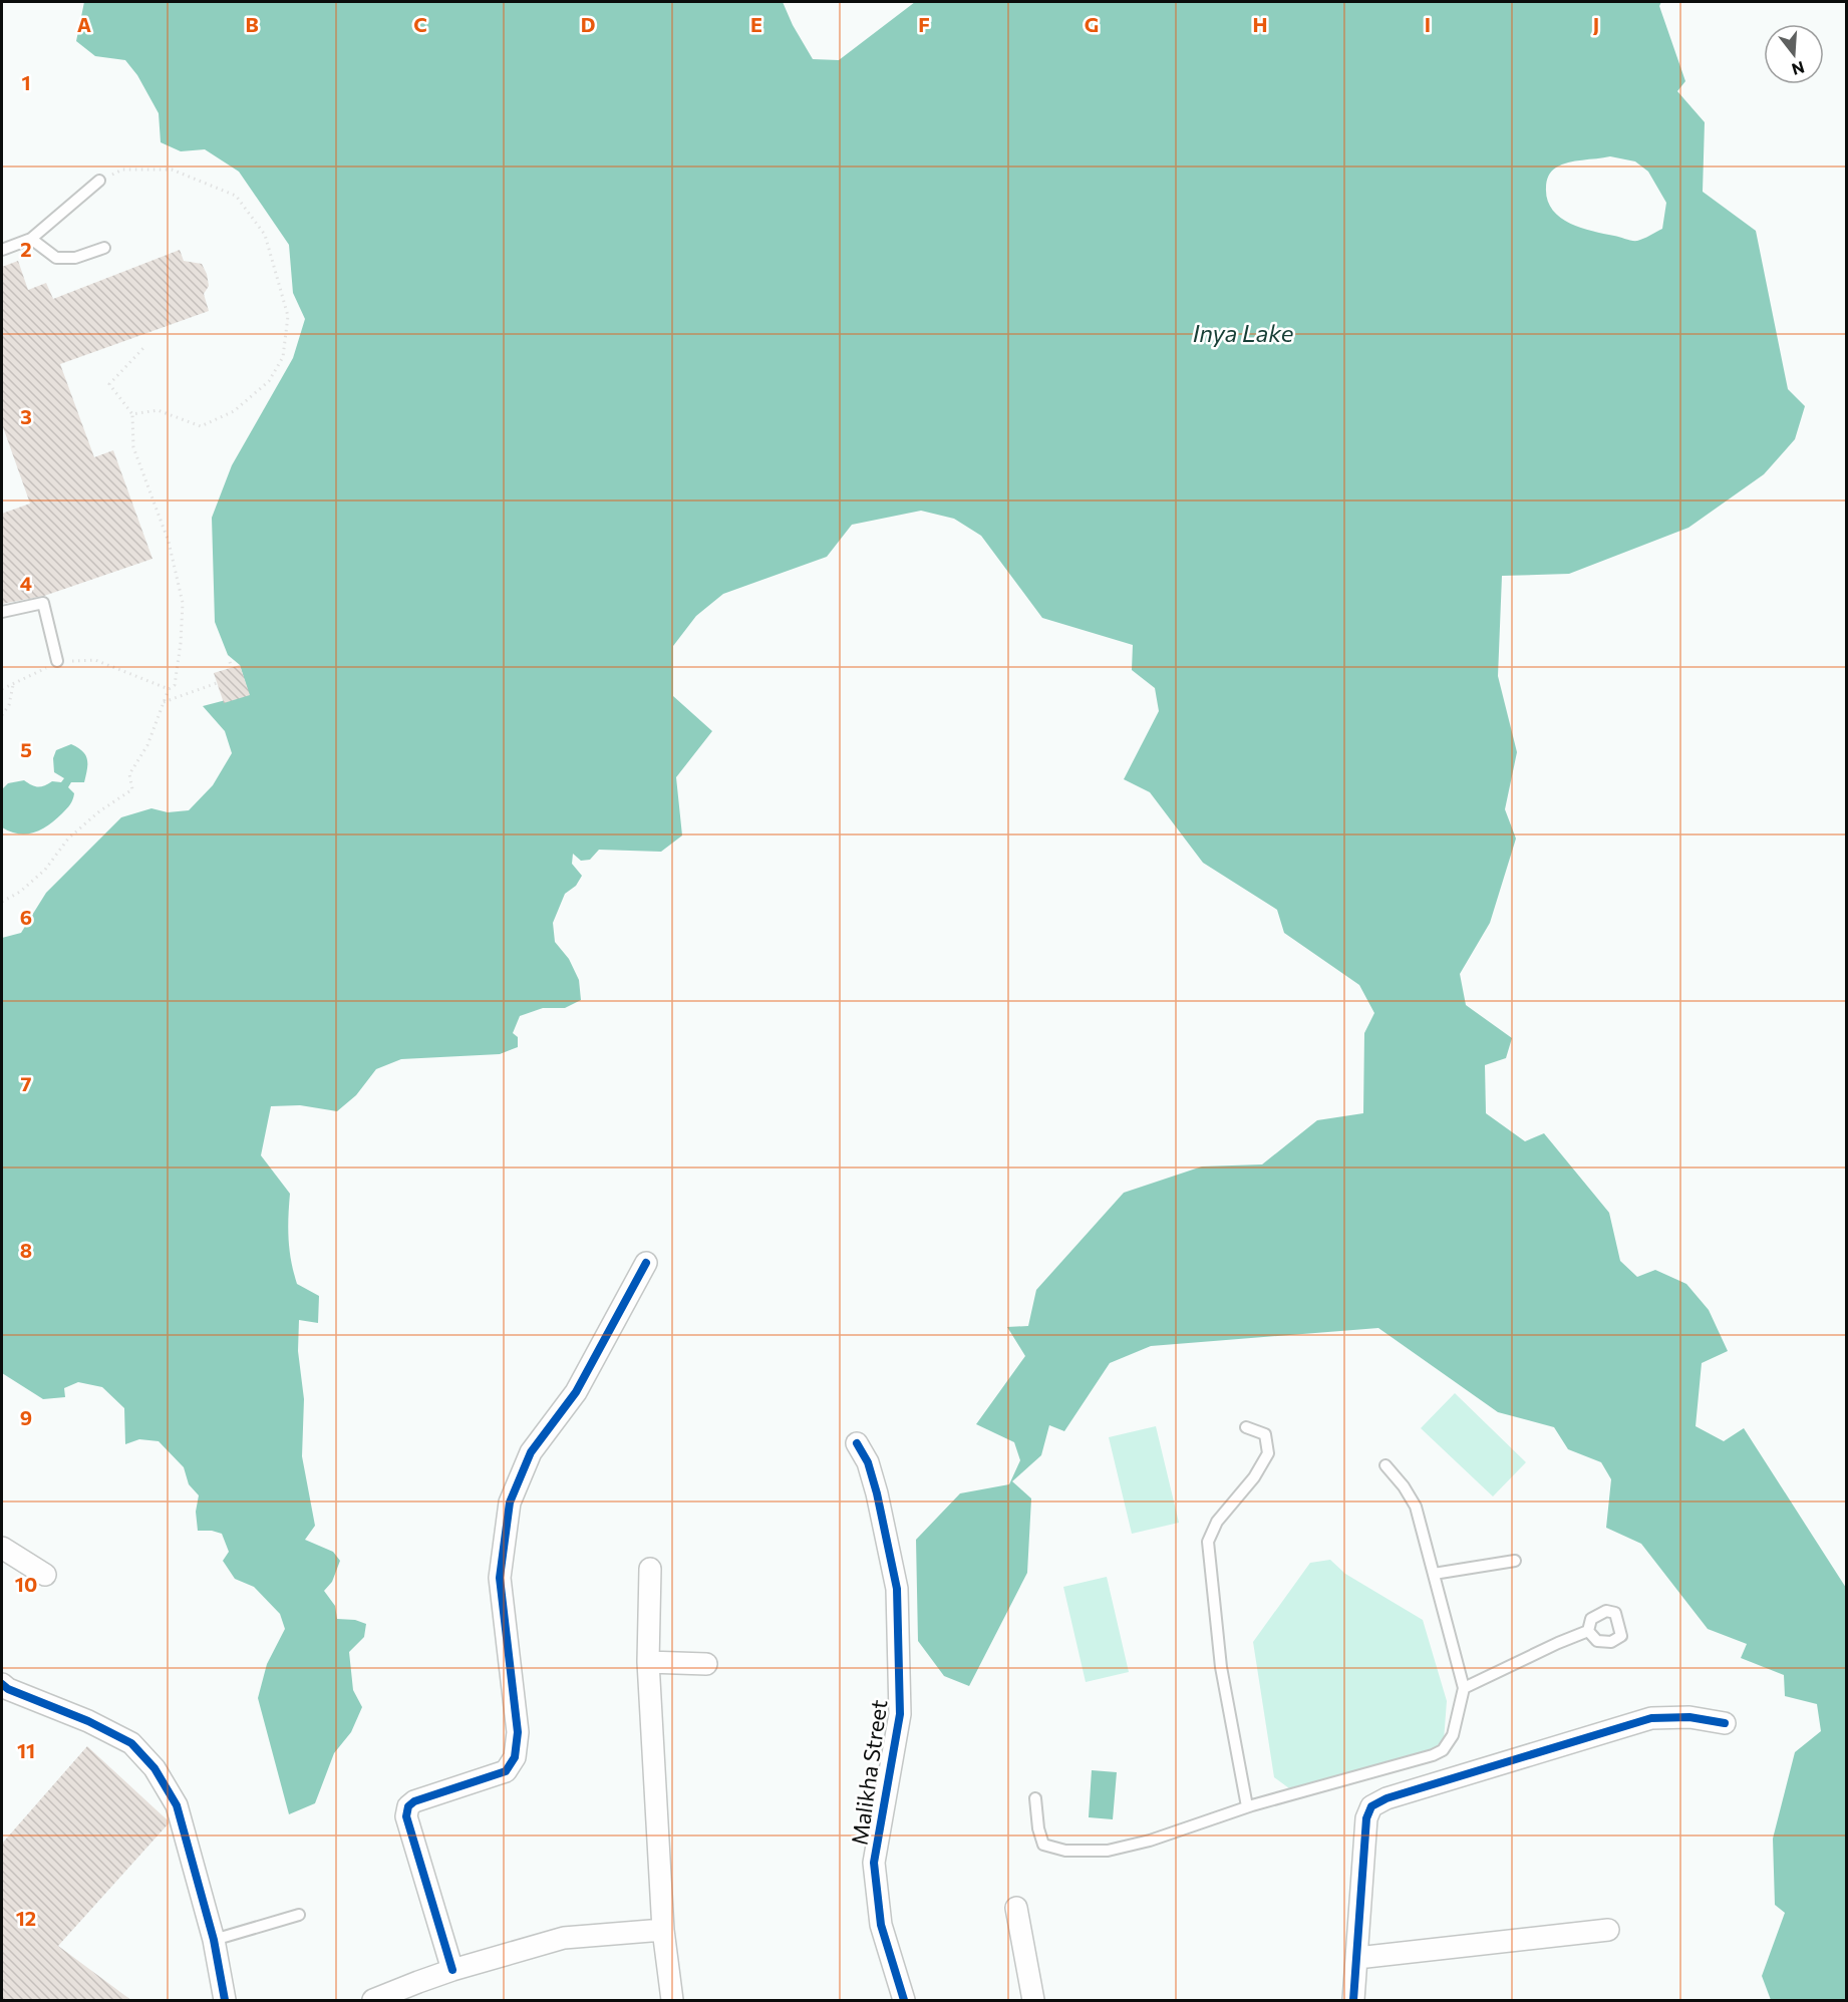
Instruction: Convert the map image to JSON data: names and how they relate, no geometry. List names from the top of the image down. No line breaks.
{"streets":{"street":["Malikha Street"]},"water":["Inya Lake"],"north":"bottom","grid":{"columns":["A","B","C","D","E","F","G","H","I","J"],"rows":["1","2","3","4","5","6","7","8","9","10","11","12"]}}
